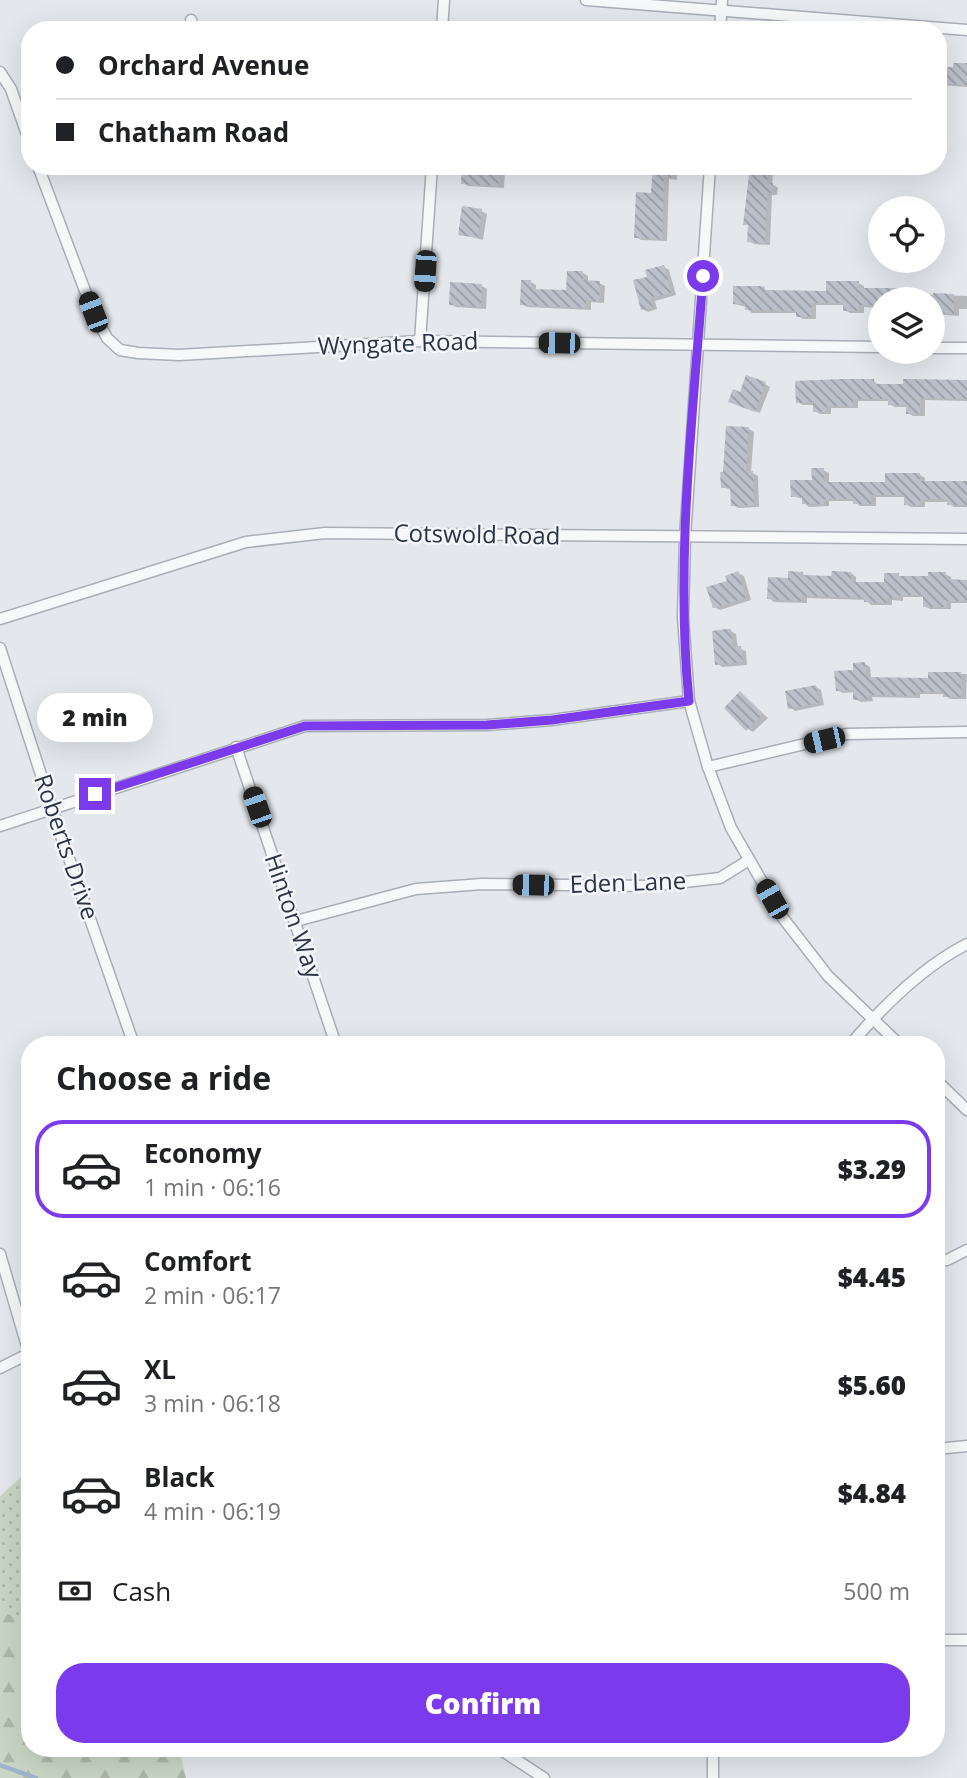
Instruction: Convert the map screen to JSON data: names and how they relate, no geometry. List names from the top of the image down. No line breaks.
{"streets":{"street":["Wyngate Road","Cotswold Road","Roberts Drive","Eden Lane","Hinton Way"]},"crossings":[["Eden Lane","Hinton Way"]],"page":{"banner":["Orchard Avenue","Chatham Road"],"bubble":"2 min","heading":"Choose a ride","list":[{"name":"Economy","note":"1 min · 06:16","value":"$3.29"},{"name":"Comfort","note":"2 min · 06:17","value":"$4.45"},{"name":"XL","note":"3 min · 06:18","value":"$5.60"},{"name":"Black","note":"4 min · 06:19","value":"$4.84"}],"pay":["Cash","500 m"],"buttons":"Confirm"}}
